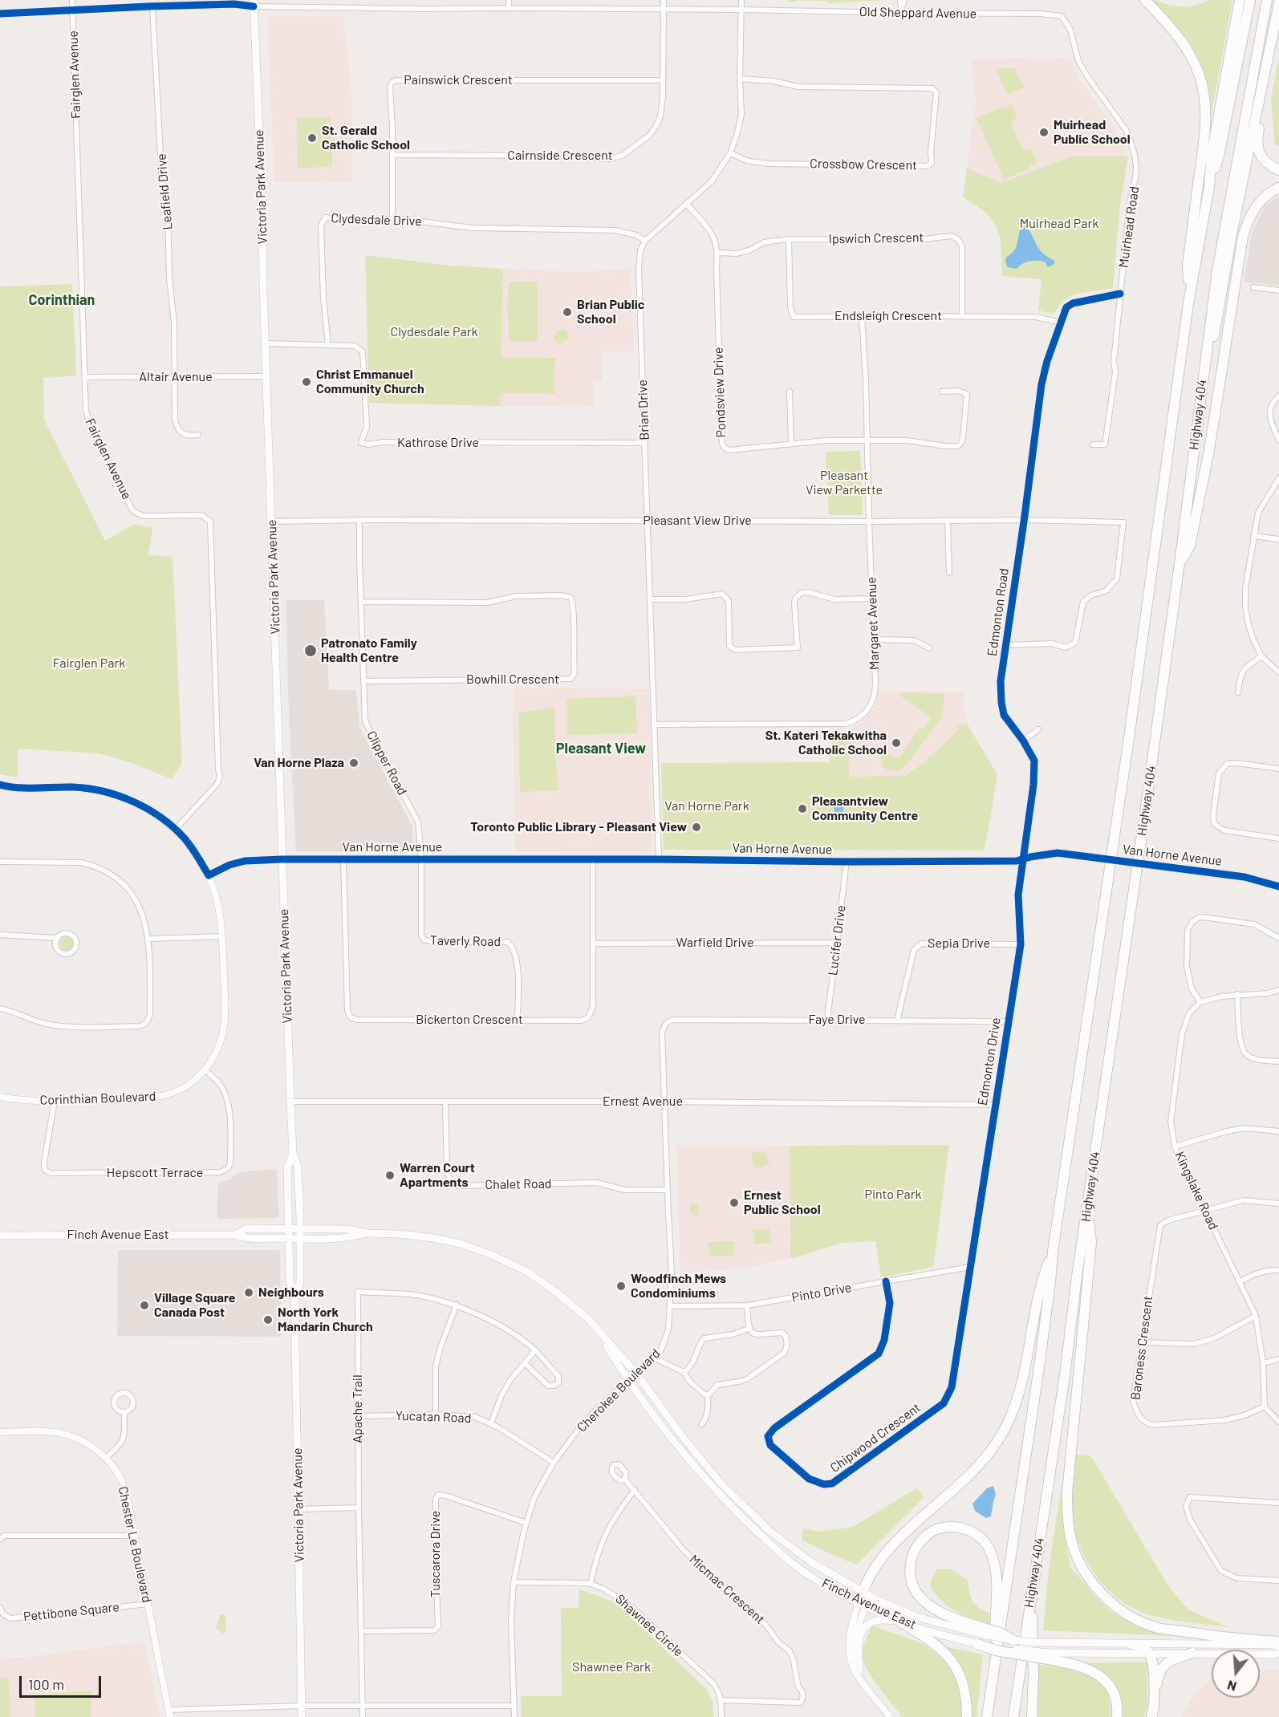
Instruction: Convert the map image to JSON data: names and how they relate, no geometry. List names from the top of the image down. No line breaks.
{"streets":{"highway":["Highway 404"],"main road":["Victoria Park Avenue","Finch Avenue East"],"street":["Old Sheppard Avenue","Fairglen Avenue","Painswick Crescent","Cairnside Crescent","Crossbow Crescent","Leafield Drive","Clydesdale Drive","Muirhead Road","Ipswich Crescent","Endsleigh Crescent","Altair Avenue","Pondsview Drive","Brian Drive","Kathrose Drive","Pleasant View Drive","Edmonton Road","Margaret Avenue","Bowhill Crescent","Clipper Road","Van Horne Avenue","Lucifer Drive","Taverly Road","Warfield Drive","Sepia Drive","Bickerton Crescent","Faye Drive","Edmonton Drive","Corinthian Boulevard","Ernest Avenue","Hepscott Terrace","Chalet Road","Kingslake Road","Pinto Drive","Baroness Crescent","Cherokee Boulevard","Apache Trail","Yucatan Road","Chipwood Crescent","Chester Le Boulevard","Tuscarora Drive","Micmac Crescent","Pettibone Square","Shawnee Circle"]},"crossings":[["Old Sheppard Avenue","Cairnside Crescent"],["Old Sheppard Avenue","Victoria Park Avenue"],["Old Sheppard Avenue","Muirhead Road"],["Fairglen Avenue","Altair Avenue"],["Fairglen Avenue","Corinthian Boulevard"],["Painswick Crescent","Cairnside Crescent"],["Painswick Crescent","Clydesdale Drive"],["Victoria Park Avenue","Altair Avenue"],["Victoria Park Avenue","Pleasant View Drive"],["Victoria Park Avenue","Van Horne Avenue"],["Victoria Park Avenue","Ernest Avenue"],["Victoria Park Avenue","Finch Avenue East"],["Leafield Drive","Altair Avenue"],["Clydesdale Drive","Brian Drive"],["Clydesdale Drive","Kathrose Drive"],["Ipswich Crescent","Endsleigh Crescent"],["Ipswich Crescent","Pondsview Drive"],["Endsleigh Crescent","Edmonton Road"],["Endsleigh Crescent","Margaret Avenue"],["Pondsview Drive","Margaret Avenue"],["Brian Drive","Kathrose Drive"],["Brian Drive","Pleasant View Drive"],["Brian Drive","Margaret Avenue"],["Brian Drive","Van Horne Avenue"],["Pleasant View Drive","Edmonton Road"],["Pleasant View Drive","Margaret Avenue"],["Pleasant View Drive","Clipper Road"],["Edmonton Road","Van Horne Avenue"],["Edmonton Road","Edmonton Drive"],["Bowhill Crescent","Clipper Road"],["Clipper Road","Van Horne Avenue"],["Clipper Road","Taverly Road"],["Van Horne Avenue","Lucifer Drive"],["Van Horne Avenue","Taverly Road"],["Van Horne Avenue","Bickerton Crescent"],["Van Horne Avenue","Edmonton Drive"],["Van Horne Avenue","Corinthian Boulevard"],["Lucifer Drive","Warfield Drive"],["Lucifer Drive","Faye Drive"],["Taverly Road","Bickerton Crescent"],["Warfield Drive","Bickerton Crescent"],["Sepia Drive","Faye Drive"],["Sepia Drive","Edmonton Drive"],["Faye Drive","Edmonton Drive"],["Faye Drive","Cherokee Boulevard"],["Edmonton Drive","Ernest Avenue"],["Edmonton Drive","Pinto Drive"],["Edmonton Drive","Chipwood Crescent"],["Corinthian Boulevard","Hepscott Terrace"],["Ernest Avenue","Chalet Road"],["Ernest Avenue","Cherokee Boulevard"],["Chalet Road","Cherokee Boulevard"],["Kingslake Road","Baroness Crescent"],["Finch Avenue East","Cherokee Boulevard"],["Pinto Drive","Cherokee Boulevard"],["Pinto Drive","Chipwood Crescent"],["Cherokee Boulevard","Yucatan Road"],["Cherokee Boulevard","Tuscarora Drive"],["Cherokee Boulevard","Shawnee Circle"],["Apache Trail","Yucatan Road"],["Apache Trail","Tuscarora Drive"],["Chester Le Boulevard","Pettibone Square"],["Micmac Crescent","Shawnee Circle"]],"districts":["Corinthian","Pleasant View"],"parks":["Muirhead Park","Clydesdale Park","Pleasant View Parkette","Fairglen Park","Van Horne Park","Pinto Park","Shawnee Park"],"places":["Muirhead Public School","St. Gerald Catholic School","Brian Public School","Christ Emmanuel Community Church","Patronato Family Health Centre","St. Kateri Tekakwitha Catholic School","Van Horne Plaza","Pleasantview Community Centre","Toronto Public Library - Pleasant View","Warren Court Apartments","Ernest Public School","Woodfinch Mews Condominiums","Neighbours","Village Square Canada Post","North York Mandarin Church"],"scale_bar":"100 m","north":"bottom"}
